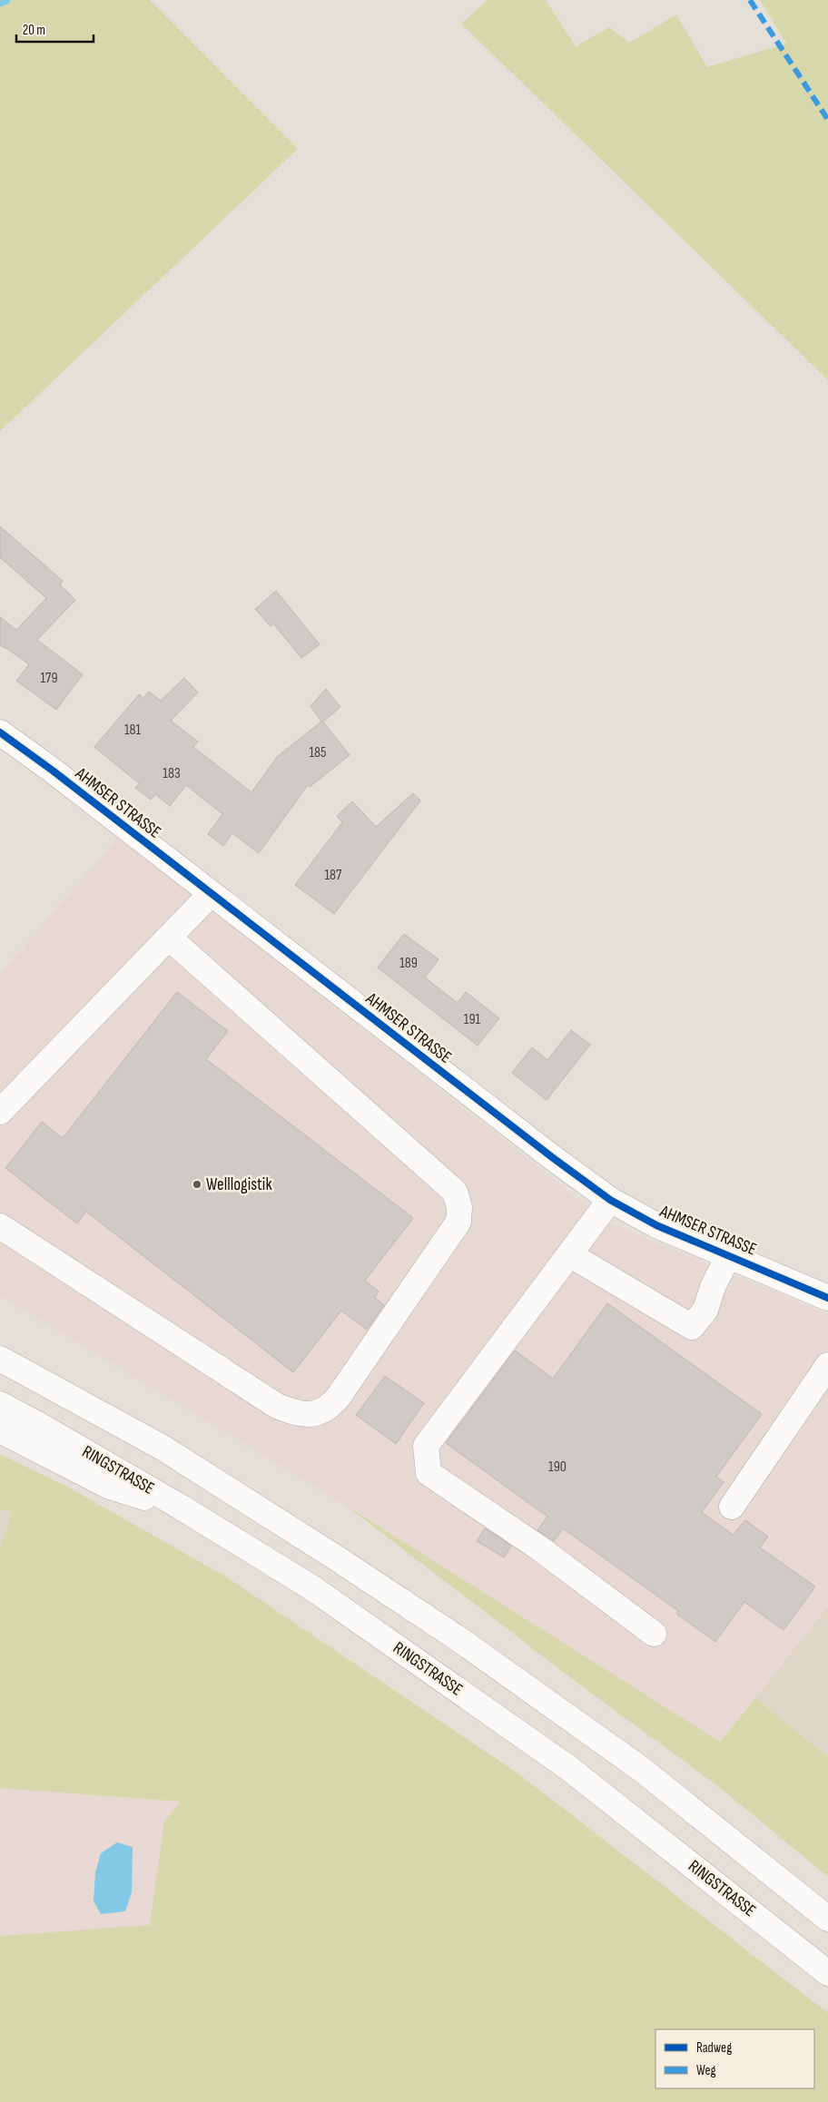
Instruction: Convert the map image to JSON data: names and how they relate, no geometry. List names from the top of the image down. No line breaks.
{"streets":{"main road":["AHMSER STRASSE","RINGSTRASSE"]},"places":["Welllogistik"],"house_numbers":["179","181","185","183","187","189","191","190"],"legend":["Radweg","Weg"],"scale_bar":"20 m"}
